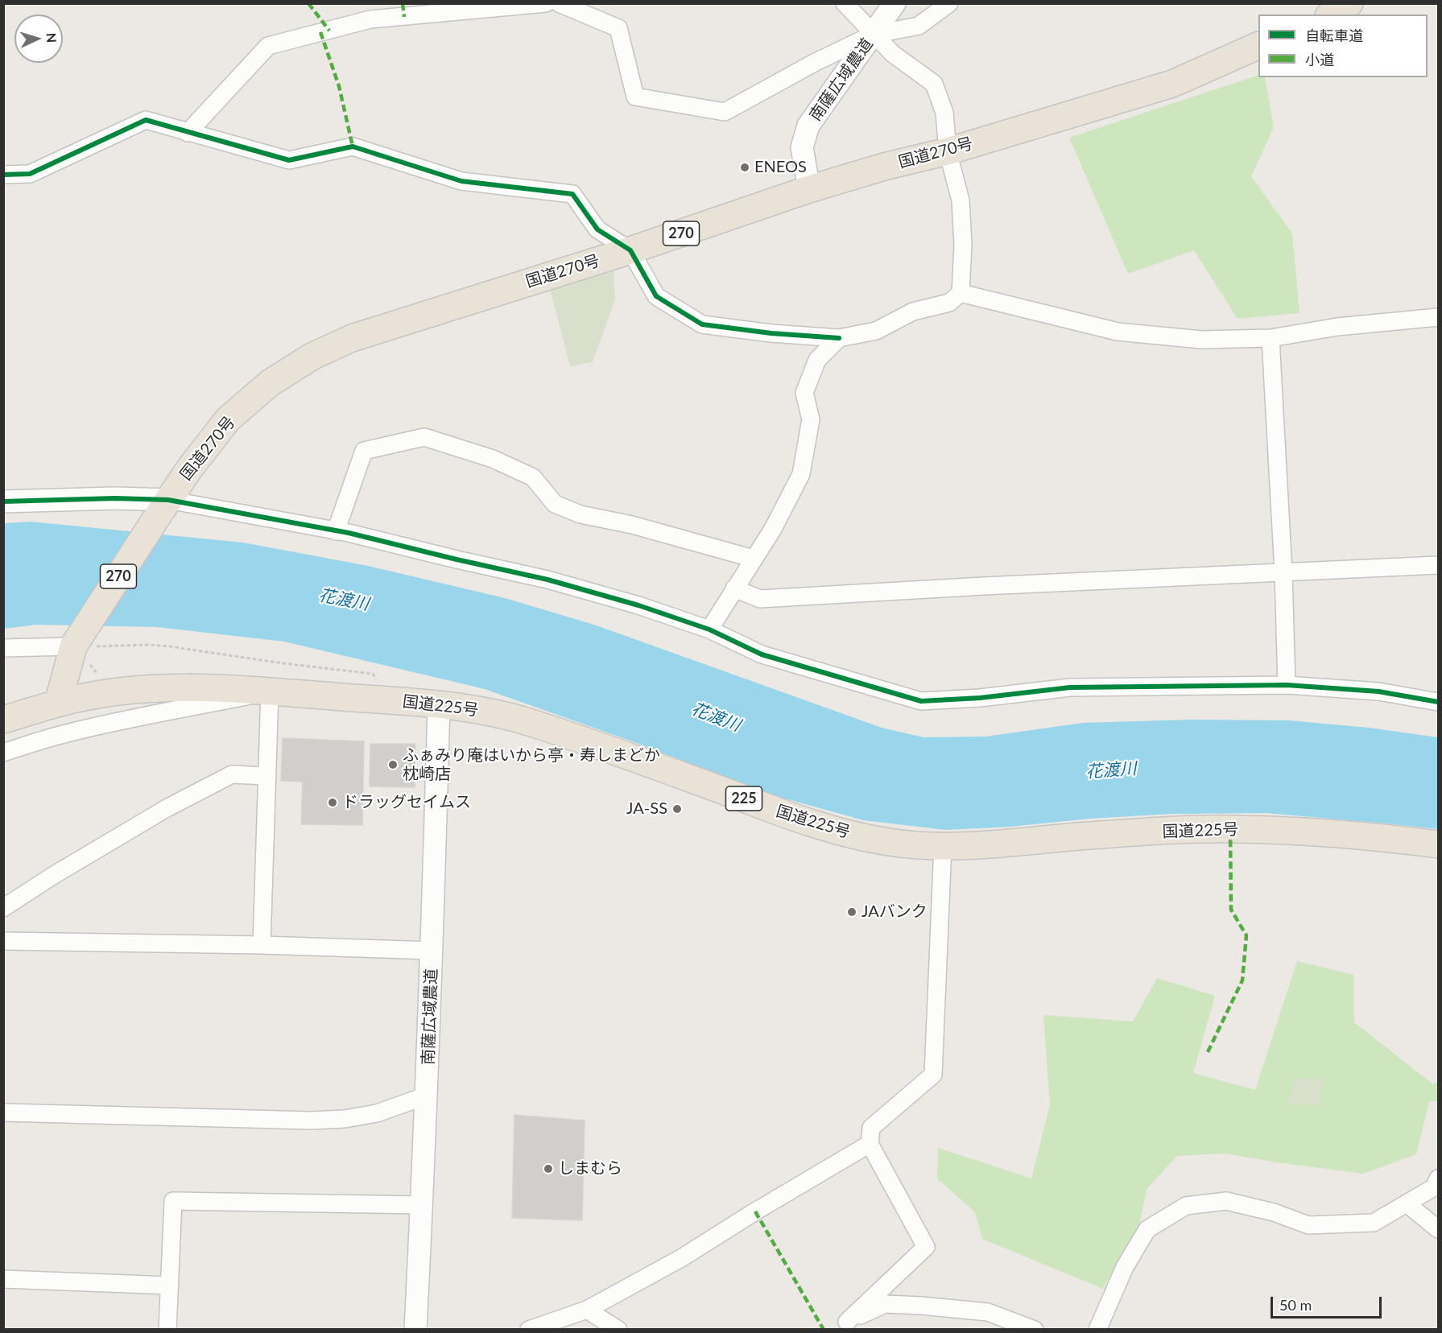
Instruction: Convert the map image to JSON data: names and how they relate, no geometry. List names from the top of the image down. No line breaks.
{"streets":{"highway":["国道270号","270","国道225号","225"],"street":["南薩広域農道"]},"crossings":[["南薩広域農道","国道270号"],["南薩広域農道","国道225号"],["国道270号","国道225号"]],"water":["花渡川"],"places":["ENEOS","ふぁみり庵はいから亭・寿しまどか 枕崎店","ドラッグセイムス","JA-SS","JAバンク","しまむら"],"legend":["自転車道","小道"],"scale_bar":"50 m","north":"right"}
